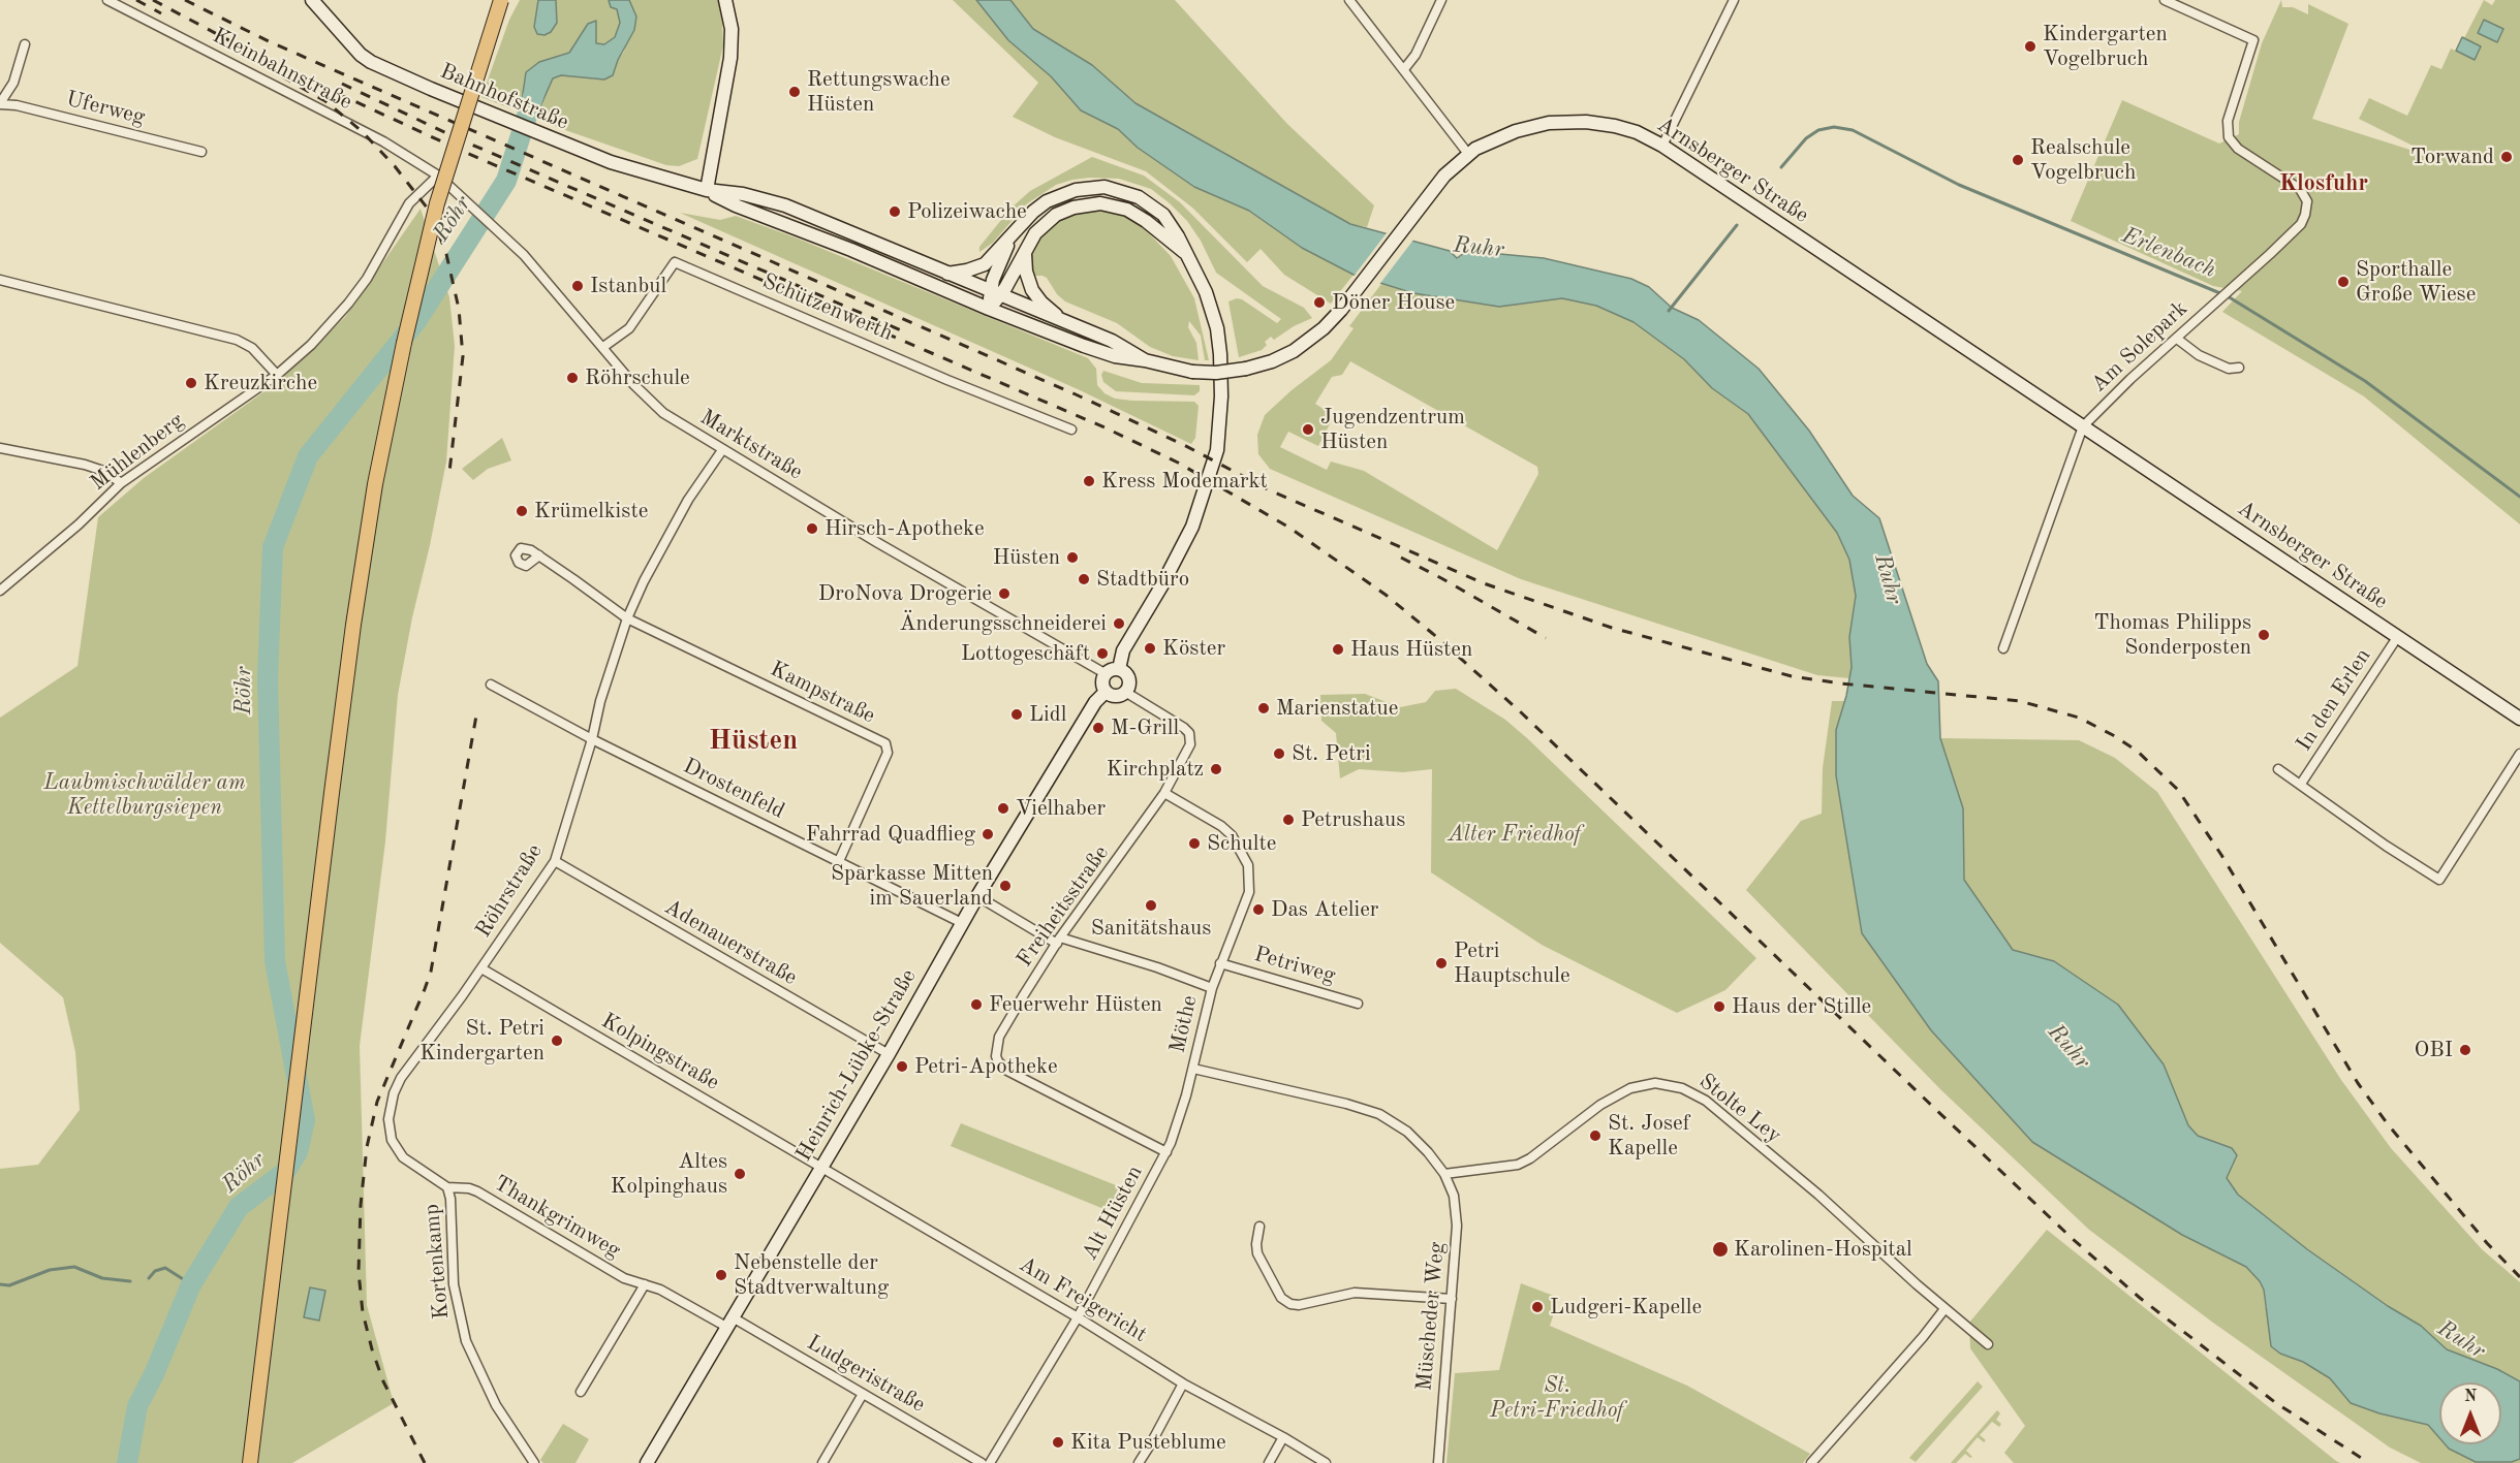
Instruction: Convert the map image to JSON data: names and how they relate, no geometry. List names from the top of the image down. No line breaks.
{"streets":{"street":["Kleinbahnstraße","Bahnhofstraße","Uferweg","Arnsberger Straße","Schützenwerth","Am Solepark","Marktstraße","Mühlenberg","Kampstraße","In den Erlen","Drostenfeld","Röhrstraße","Freiheitsstraße","Adenauerstraße","Petriweg","Möthe","Kolpingstraße","Heinrich-Lübke-Straße","Stolte Ley","Alt Hüsten","Thankgrimweg","Kortenkamp","Am Freigericht","Müscheder Weg","Ludgeristraße"]},"crossings":[["Kleinbahnstraße","Marktstraße"],["Kleinbahnstraße","Mühlenberg"],["Bahnhofstraße","Arnsberger Straße"],["Arnsberger Straße","Am Solepark"],["Arnsberger Straße","In den Erlen"],["Schützenwerth","Marktstraße"],["Marktstraße","Mühlenberg"],["Marktstraße","Röhrstraße"],["Marktstraße","Freiheitsstraße"],["Marktstraße","Heinrich-Lübke-Straße"],["Kampstraße","Drostenfeld"],["Kampstraße","Röhrstraße"],["Drostenfeld","Röhrstraße"],["Drostenfeld","Heinrich-Lübke-Straße"],["Röhrstraße","Adenauerstraße"],["Röhrstraße","Kolpingstraße"],["Röhrstraße","Thankgrimweg"],["Freiheitsstraße","Möthe"],["Freiheitsstraße","Heinrich-Lübke-Straße"],["Freiheitsstraße","Alt Hüsten"],["Adenauerstraße","Heinrich-Lübke-Straße"],["Petriweg","Möthe"],["Möthe","Stolte Ley"],["Möthe","Alt Hüsten"],["Möthe","Müscheder Weg"],["Kolpingstraße","Heinrich-Lübke-Straße"],["Kolpingstraße","Am Freigericht"],["Heinrich-Lübke-Straße","Thankgrimweg"],["Heinrich-Lübke-Straße","Am Freigericht"],["Heinrich-Lübke-Straße","Ludgeristraße"],["Stolte Ley","Müscheder Weg"],["Alt Hüsten","Am Freigericht"],["Thankgrimweg","Kortenkamp"],["Thankgrimweg","Ludgeristraße"]],"districts":["Klosfuhr","Hüsten"],"water":["Röhr","Ruhr","Erlenbach"],"parks":["Laubmischwälder am Kettelburgsiepen","Alter Friedhof","St. Petri-Friedhof"],"places":["Kindergarten Vogelbruch","Rettungswache Hüsten","Torwand","Realschule Vogelbruch","Polizeiwache","Sporthalle Große Wiese","Istanbul","Döner House","Röhrschule","Kreuzkirche","Jugendzentrum Hüsten","Kress Modemarkt","Krümelkiste","Hirsch-Apotheke","Hüsten","Stadtbüro","DroNova Drogerie","Änderungsschneiderei","Thomas Philipps Sonderposten","Köster","Haus Hüsten","Lottogeschäft","Marienstatue","Lidl","M-Grill","St. Petri","Kirchplatz","Vielhaber","Petrushaus","Fahrrad Quadflieg","Schulte","Sparkasse Mitten im Sauerland","Sanitätshaus","Das Atelier","Petri Hauptschule","Feuerwehr Hüsten","Haus der Stille","St. Petri Kindergarten","OBI","Petri-Apotheke","St. Josef Kapelle","Altes Kolpinghaus","Karolinen-Hospital","Nebenstelle der Stadtverwaltung","Ludgeri-Kapelle","Kita Pusteblume"],"north":"top"}
